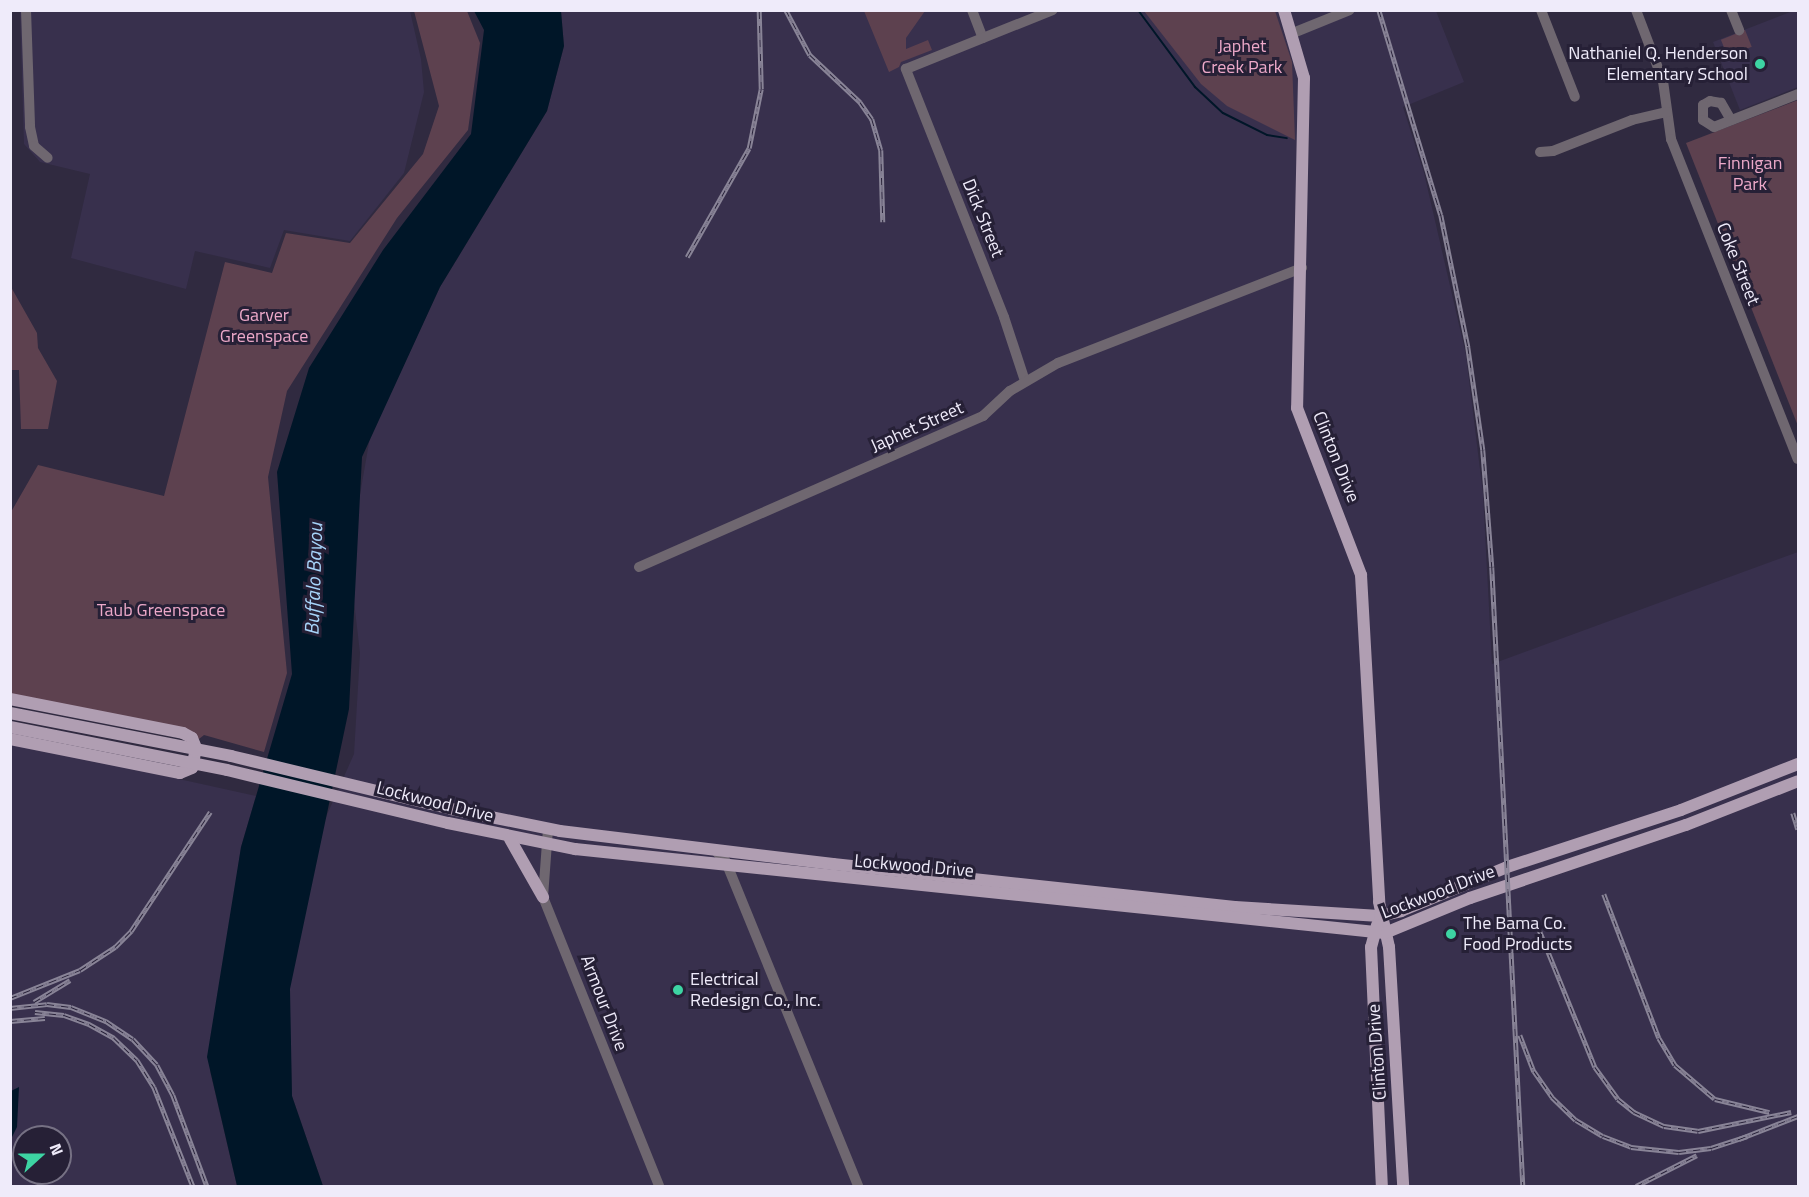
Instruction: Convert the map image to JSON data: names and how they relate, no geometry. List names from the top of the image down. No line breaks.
{"streets":{"main road":["Clinton Drive","Lockwood Drive"],"street":["Dick Street","Coke Street","Japhet Street","Armour Drive"]},"crossings":[["Dick Street","Japhet Street"],["Japhet Street","Clinton Drive"],["Clinton Drive","Lockwood Drive"],["Lockwood Drive","Armour Drive"]],"water":["Buffalo Bayou"],"parks":["Japhet Creek Park","Finnigan Park","Garver Greenspace","Taub Greenspace"],"places":["Nathaniel Q. Henderson Elementary School","The Bama Co. Food Products","Electrical Redesign Co., Inc."],"north":"right"}
